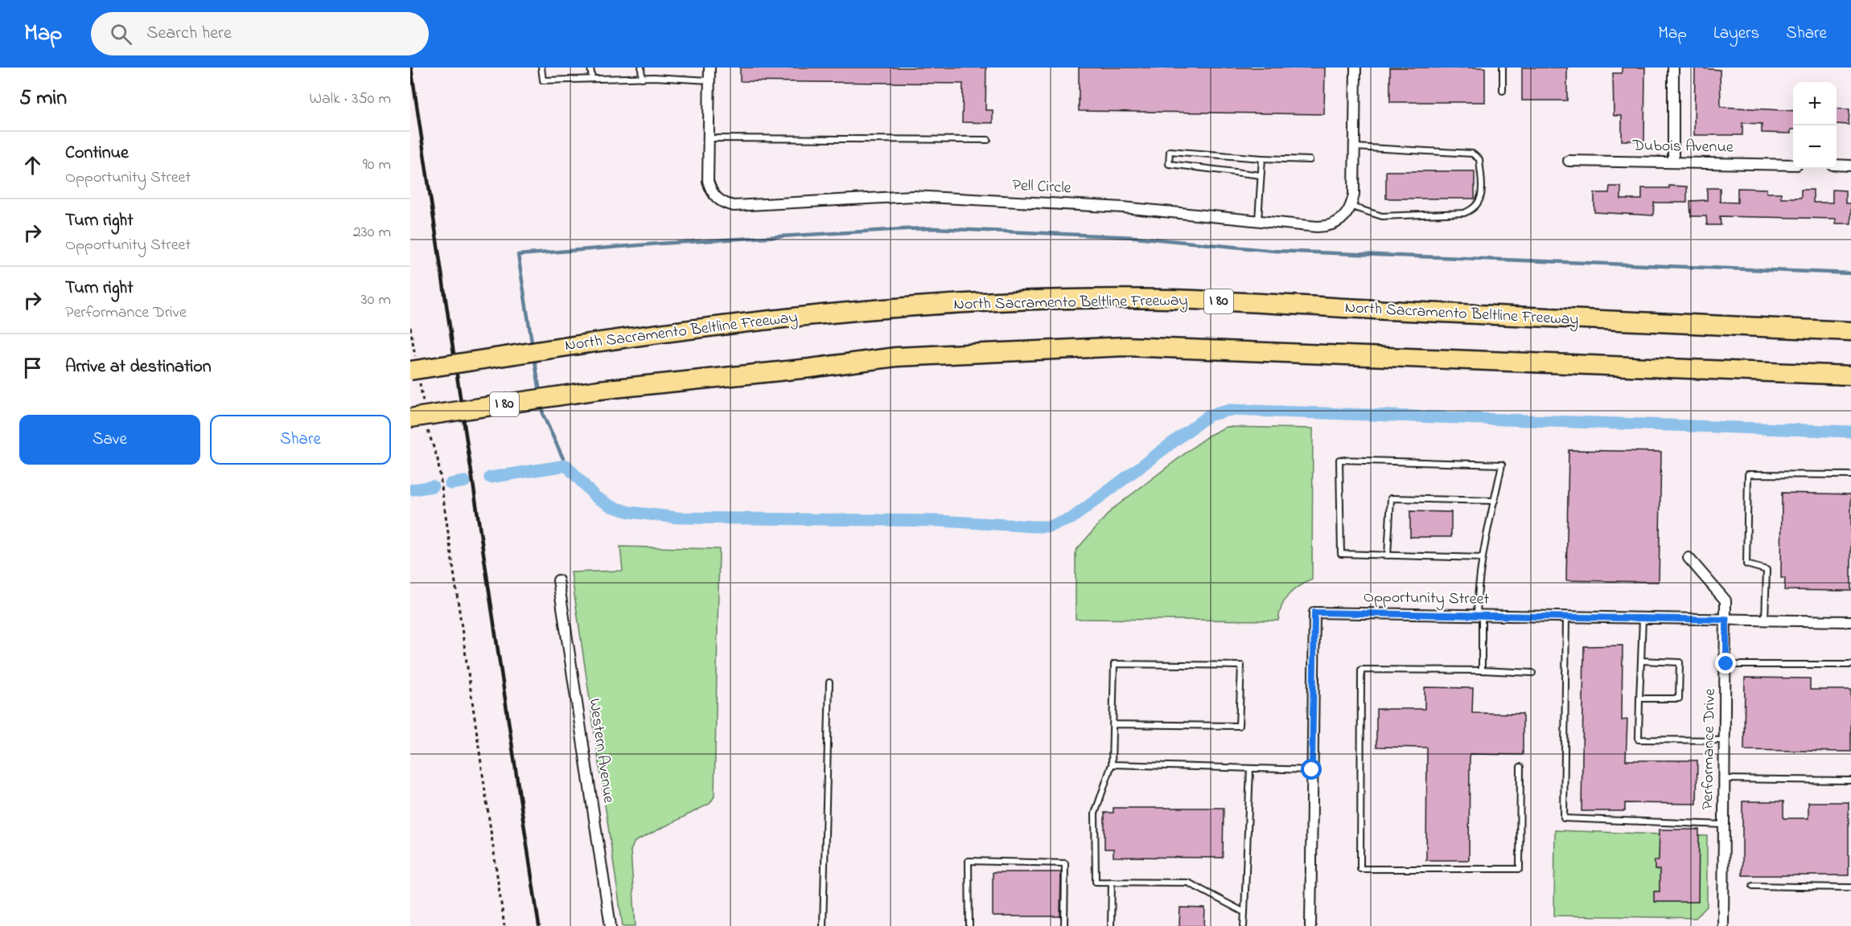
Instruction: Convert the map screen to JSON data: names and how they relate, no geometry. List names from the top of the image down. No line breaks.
{"streets":{"highway":["I 80","North Sacramento Beltline Freeway"],"street":["Dubois Avenue","Pell Circle","Opportunity Street","Performance Drive","Western Avenue"]},"crossings":[["Opportunity Street","Performance Drive"]],"page":{"header":"Map","search":"Search here","nav":["Map","Layers","Share"],"heading":["5 min","Walk · 350 m"],"map_buttons":["+","−"],"list":[["Continue","Opportunity Street","90 m"],["Turn right","Opportunity Street","230 m"],["Turn right","Performance Drive","30 m"],"Arrive at destination"],"buttons":["Save","Share"]}}
